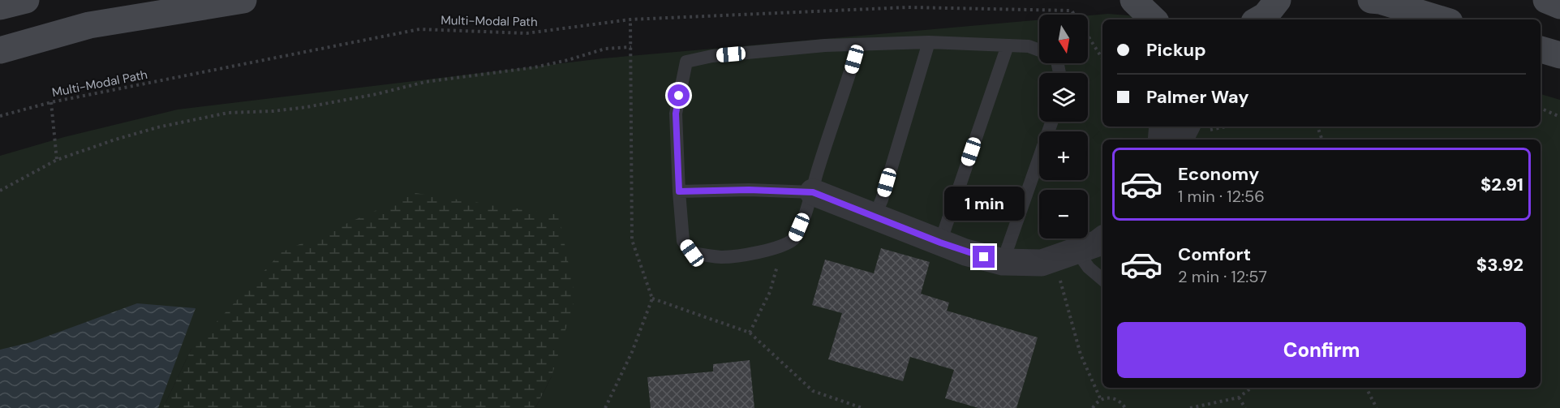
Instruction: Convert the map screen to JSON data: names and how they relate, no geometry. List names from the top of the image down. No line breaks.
{"streets":{"path":["Multi-Modal Path"]},"north":"bottom","page":{"map_buttons":["+","−"],"banner":["Pickup","Palmer Way"],"list":[{"name":"Economy","note":"1 min · 12:56","value":"$2.91"},{"name":"Comfort","note":"2 min · 12:57","value":"$3.92"}],"bubble":"1 min","buttons":"Confirm"}}
